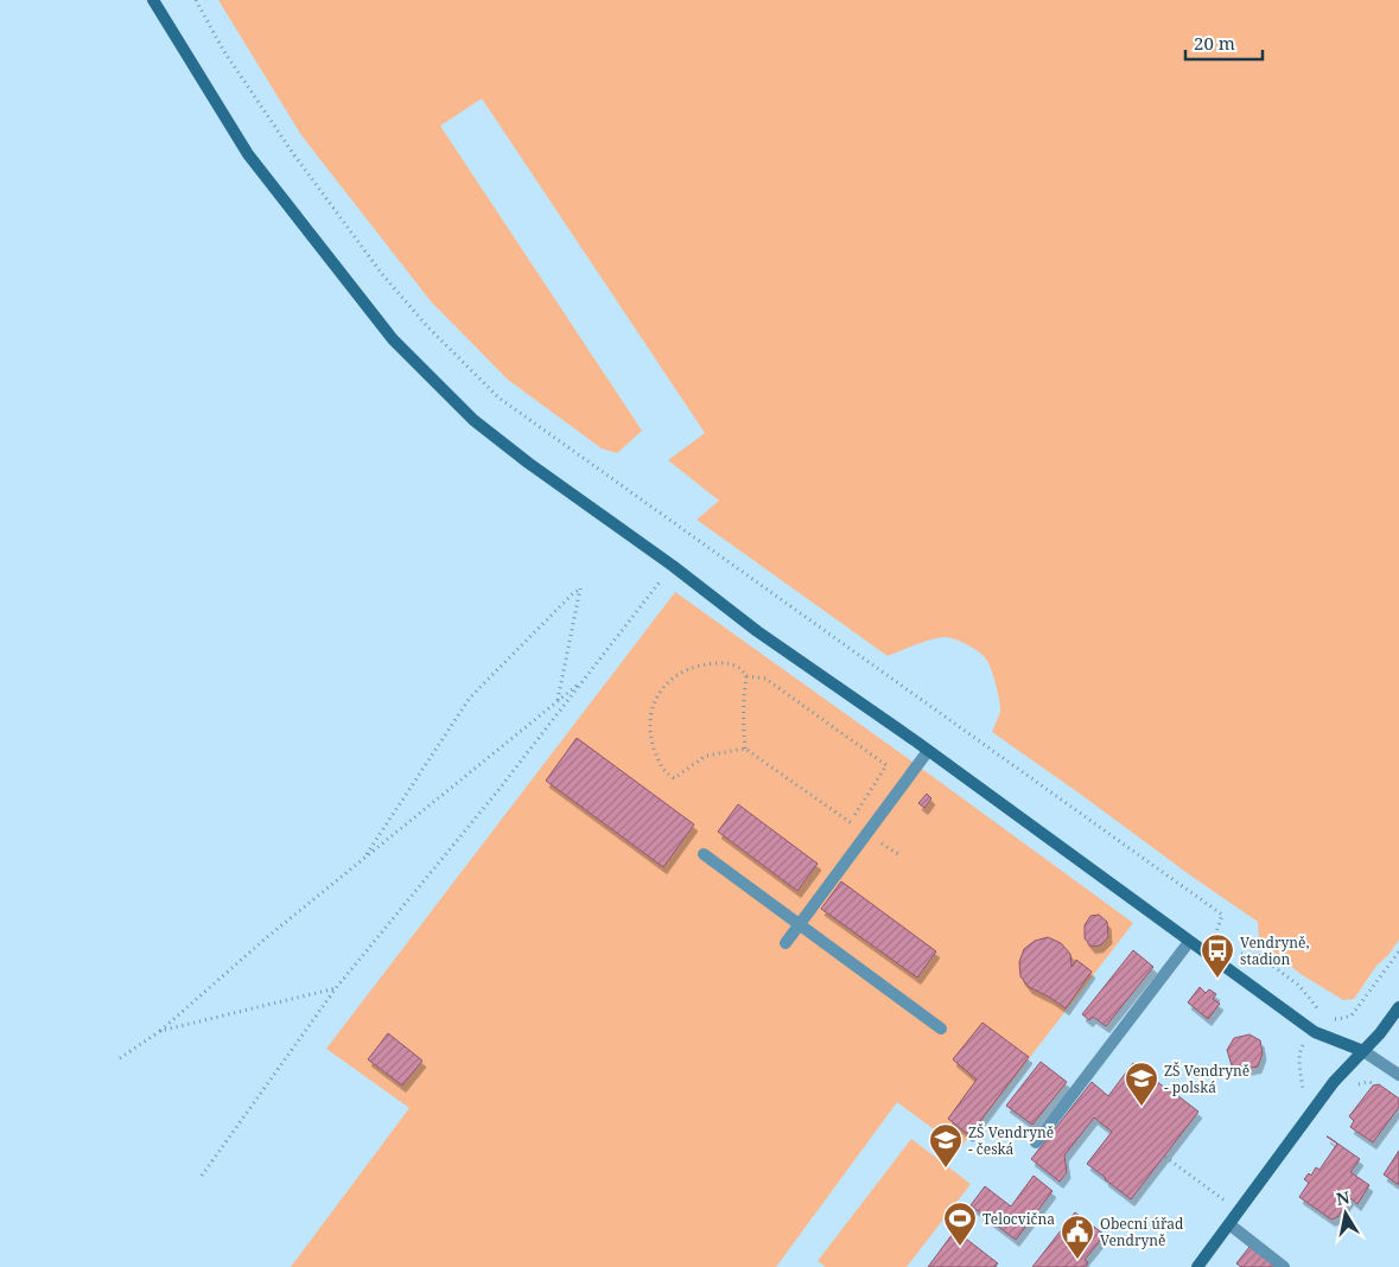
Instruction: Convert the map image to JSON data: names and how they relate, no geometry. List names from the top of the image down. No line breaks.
{"places":{"bus stop":["Vendryně, stadion"],"school or university":["ZŠ Vendryně - polská","ZŠ Vendryně - česká"],"sports":["Telocvična"],"public building":["Obecní úřad Vendryně"]},"scale_bar":"20 m","north":"top"}
